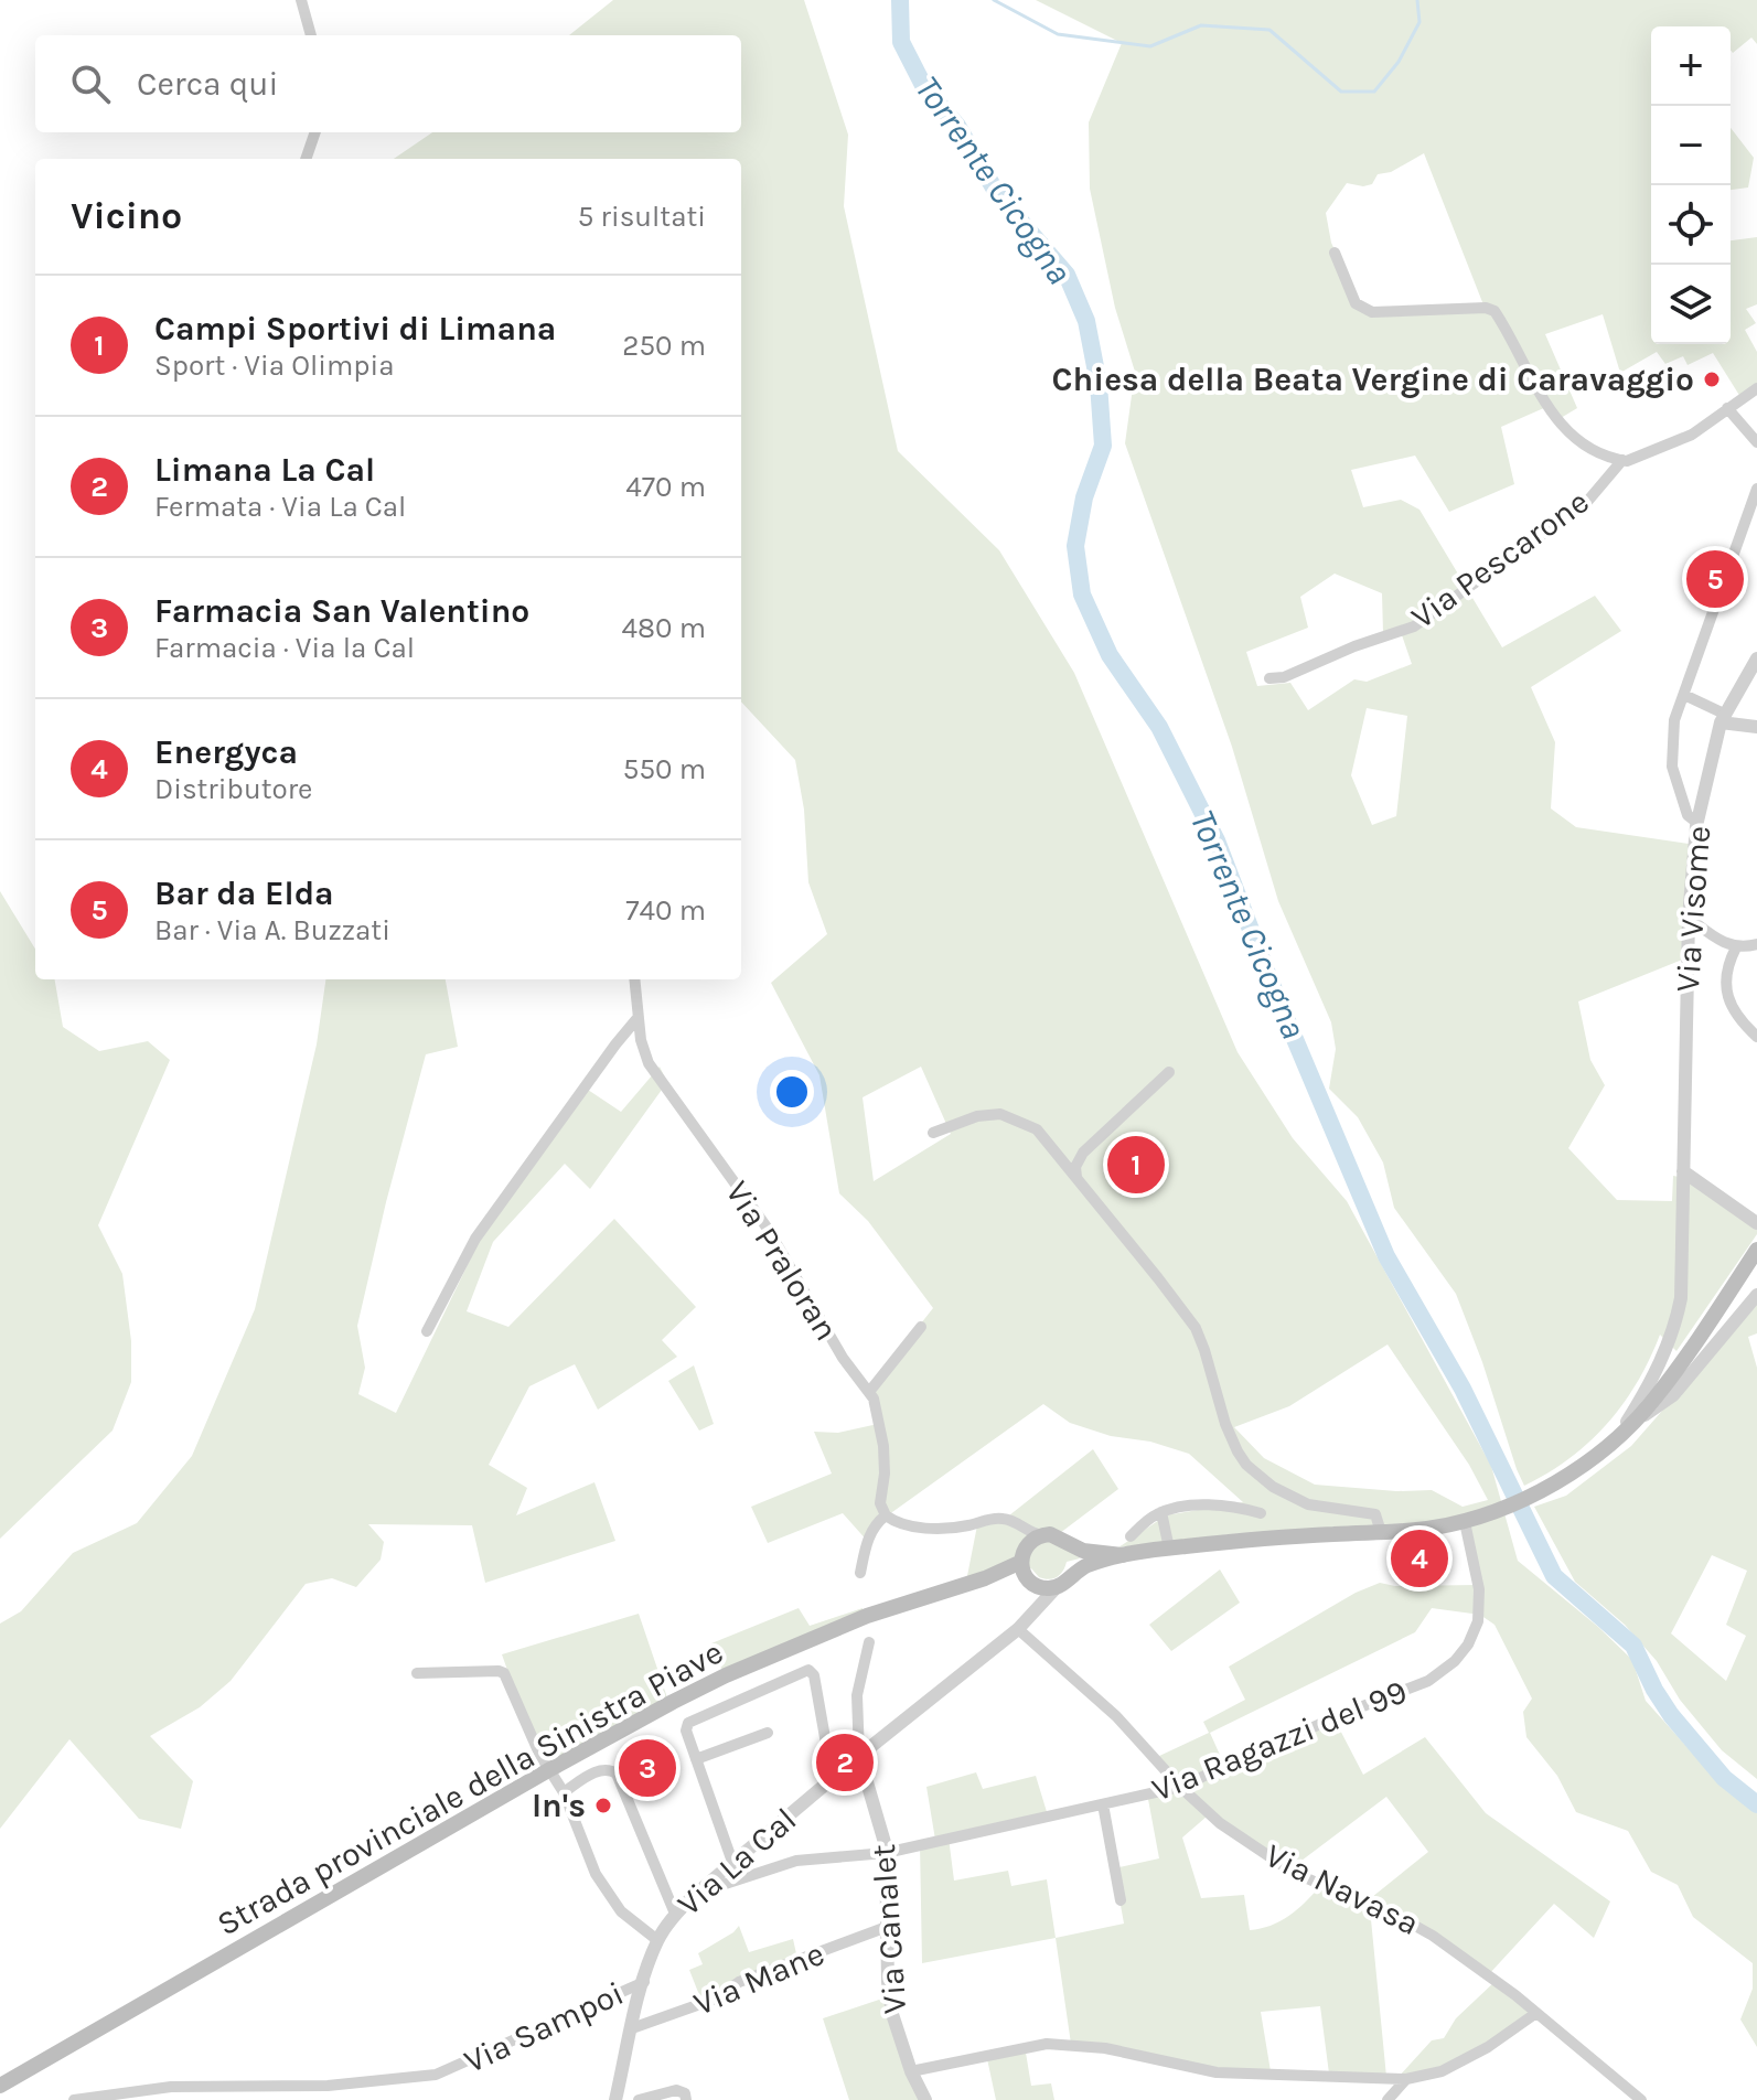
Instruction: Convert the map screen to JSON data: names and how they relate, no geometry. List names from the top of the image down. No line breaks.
{"streets":{"main road":["Strada provinciale della Sinistra Piave"],"street":["Via Pescarone","Via Visome","Via Praloran","Via Ragazzi del 99","Via La Cal","Via Navasa","Via Canalet","Via Mane","Via Sampoi"]},"crossings":[["Via Ragazzi del 99","Via La Cal"],["Via Ragazzi del 99","Via Navasa"],["Via Ragazzi del 99","Via Canalet"],["Strada provinciale della Sinistra Piave","Via La Cal"],["Via La Cal","Via Navasa"],["Via La Cal","Via Canalet"],["Via La Cal","Via Mane"],["Via La Cal","Via Sampoi"],["Via Canalet","Via Mane"]],"water":["Torrente Cicogna"],"places":["Chiesa della Beata Vergine di Caravaggio","In's"],"page":{"map_buttons":["+","−"],"search":"Cerca qui","heading":["Vicino","5 risultati"],"list":[{"mark":"1","name":"Campi Sportivi di Limana","note":"Sport · Via Olimpia","value":"250 m"},{"mark":"2","name":"Limana La Cal","note":"Fermata · Via La Cal","value":"470 m"},{"mark":"3","name":"Farmacia San Valentino","note":"Farmacia · Via la Cal","value":"480 m"},{"mark":"4","name":"Energyca","note":"Distributore","value":"550 m"},{"mark":"5","name":"Bar da Elda","note":"Bar · Via A. Buzzati","value":"740 m"}],"pins":["5","1","4","2","3"]}}
